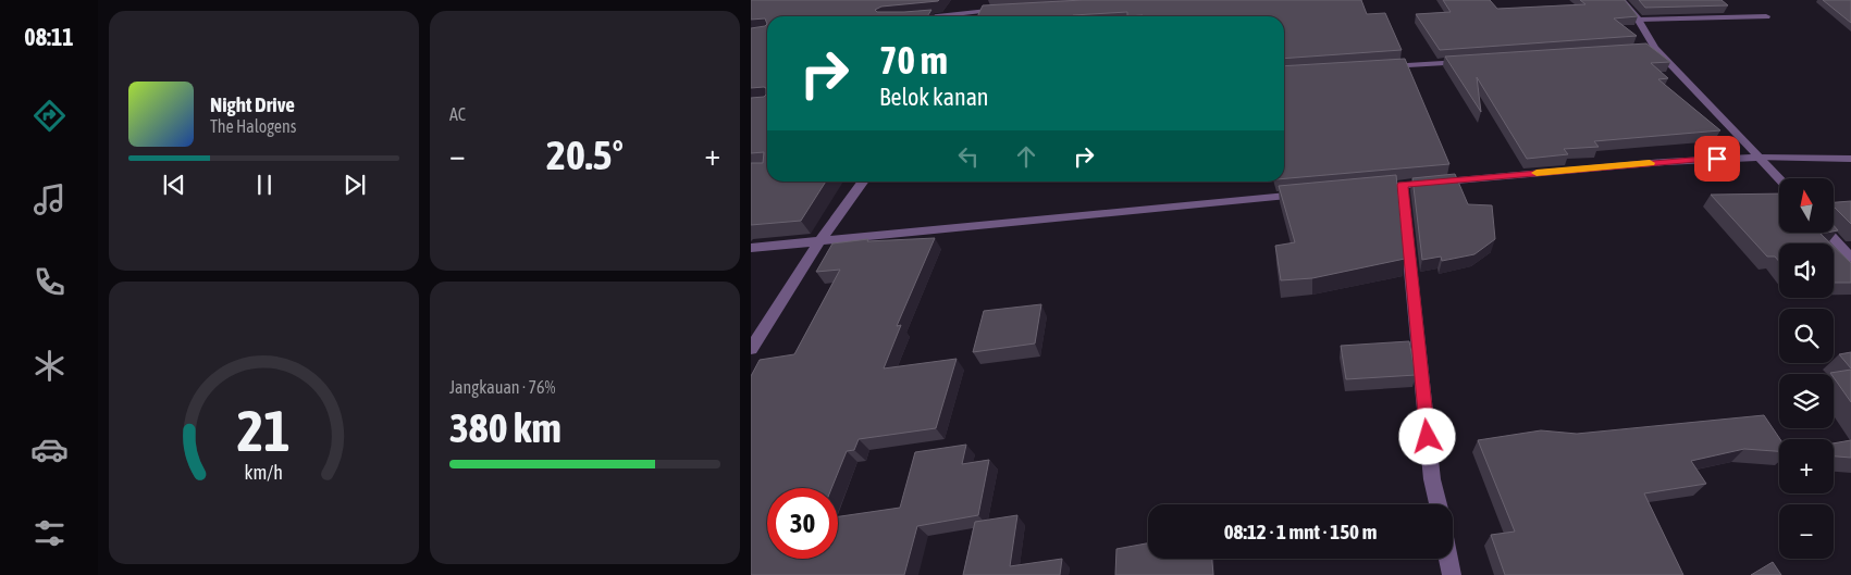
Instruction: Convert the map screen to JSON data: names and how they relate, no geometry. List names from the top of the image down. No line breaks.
{"north":"top","page":{"tabs":"08:11","tile":["AC",["Jangkauan · 76%","380 km"]],"turn":["70 m","Belok kanan"],"song":["Night Drive","The Halogens"],"heat":["−","20.5°","+"],"map_buttons":["+","−"],"limit":"30","trip":"08:12 · 1 mnt · 150 m","gauge":["21","km/h"]}}
